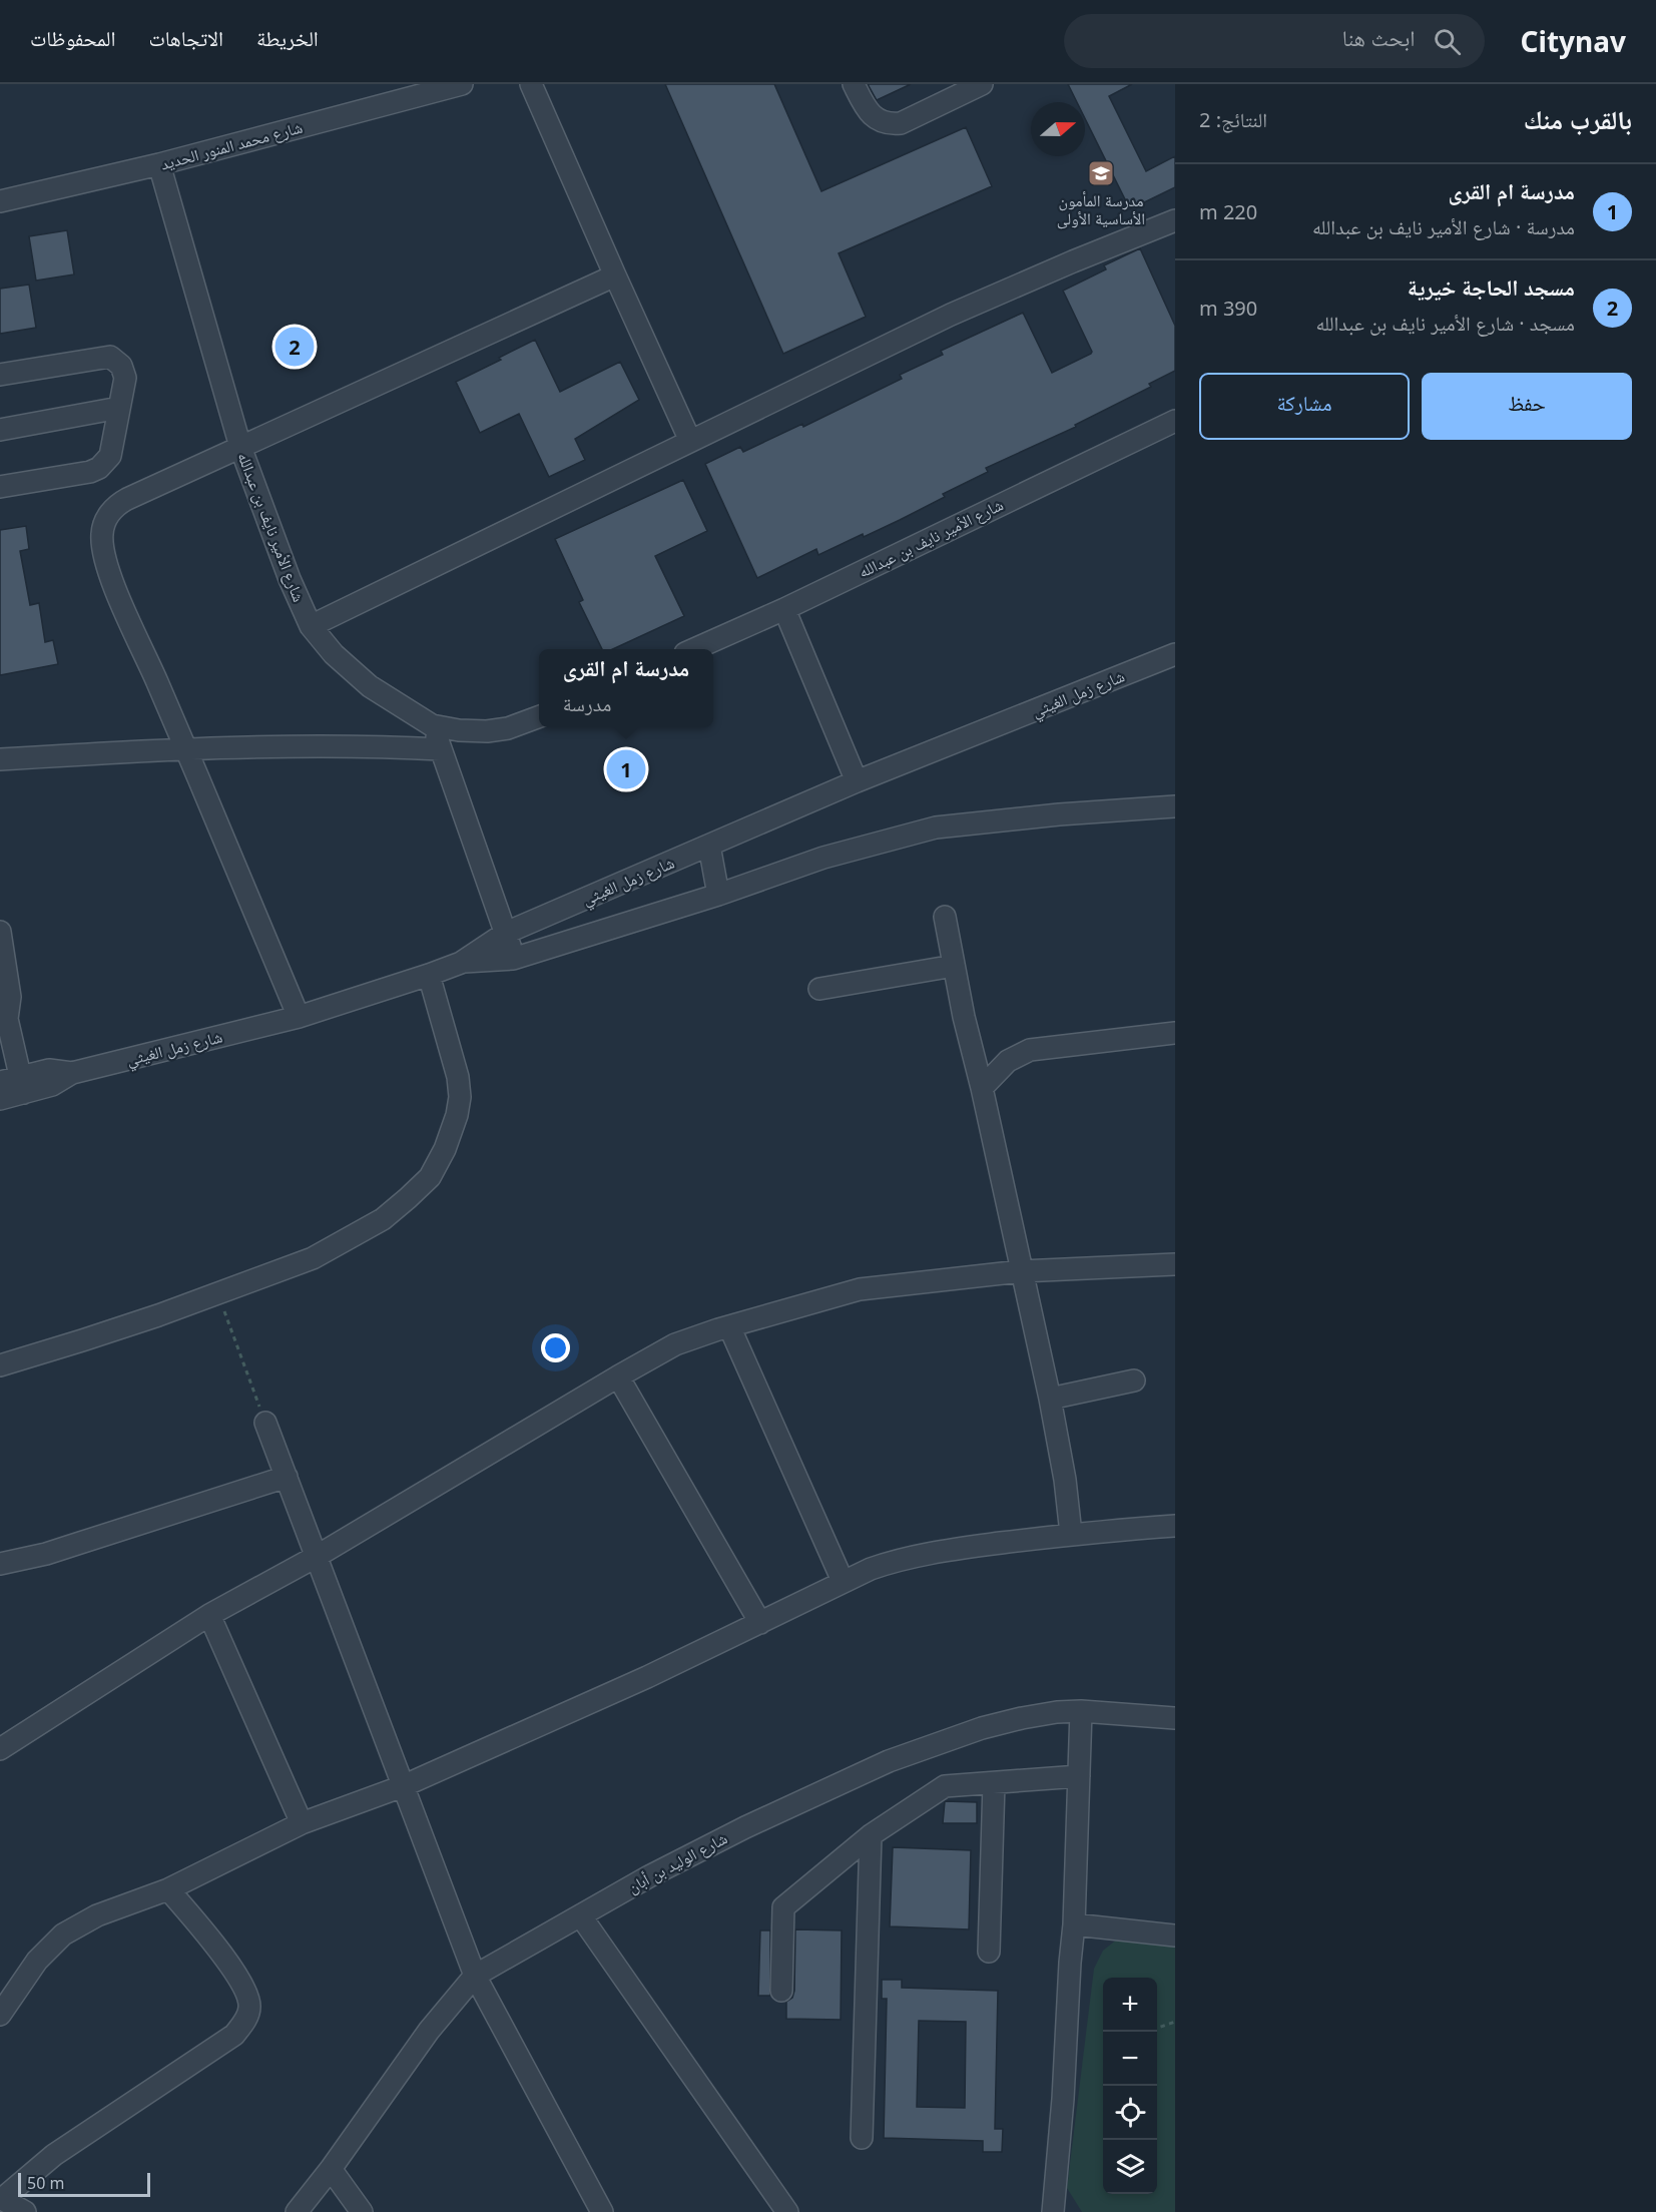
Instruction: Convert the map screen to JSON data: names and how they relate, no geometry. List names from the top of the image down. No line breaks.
{"streets":{"street":["شارع محمد المنور الحديد","شارع الأمير نايف بن عبدالله","شارع زمل الغيثي","شارع الوليد بن أبان"]},"crossings":[["شارع محمد المنور الحديد","شارع الأمير نايف بن عبدالله"]],"places":{"school or university":["مدرسة المأمون الأساسية الأولى"]},"scale_bar":"50 m","north":"right","page":{"header":"Citynav","search":"ابحث هنا","nav":["الخريطة","الاتجاهات","المحفوظات"],"heading":["بالقرب منك","النتائج: 2"],"list":[{"mark":"1","name":"مدرسة ام القرى","note":"مدرسة · شارع الأمير نايف بن عبدالله","value":"220 m"},{"mark":"2","name":"مسجد الحاجة خيرية","note":"مسجد · شارع الأمير نايف بن عبدالله","value":"390 m"}],"pins":["2","1"],"buttons":["حفظ","مشاركة"],"popup":["مدرسة ام القرى","مدرسة"],"map_buttons":["+","−"],"scale":"50 m"}}
